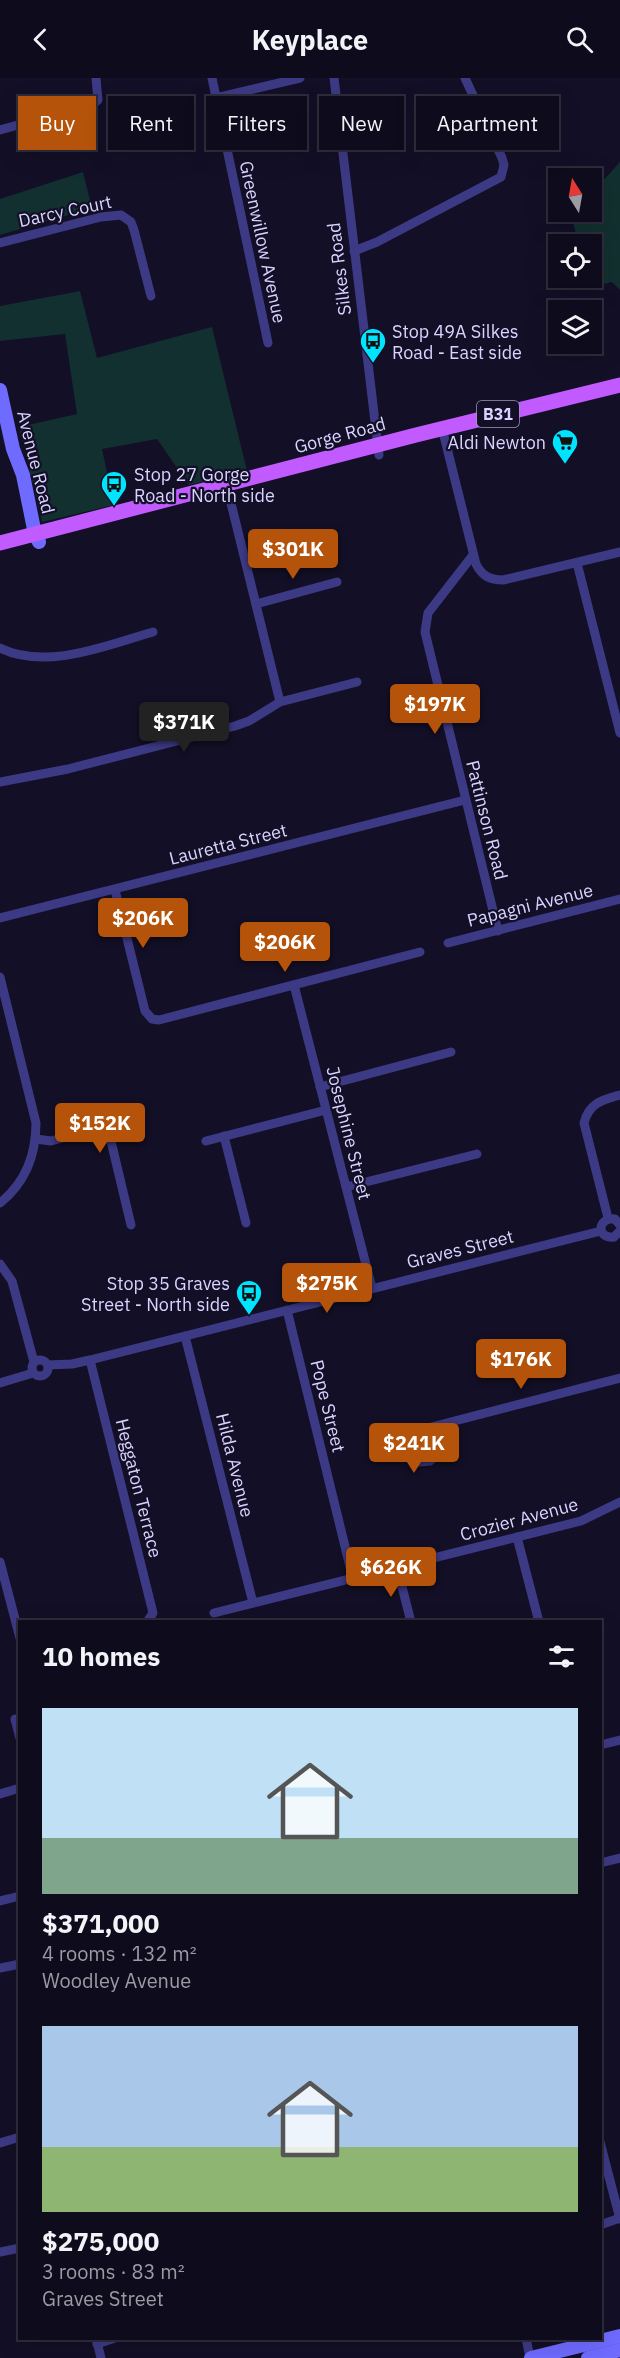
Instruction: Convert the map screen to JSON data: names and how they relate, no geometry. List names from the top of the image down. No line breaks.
{"streets":{"main road":["B31","Gorge Road"],"street":["Darcy Court","Greenwillow Avenue","Silkes Road","Avenue Road","Pattinson Road","Lauretta Street","Papagni Avenue","Josephine Street","Graves Street","Pope Street","Hilda Avenue","Heggaton Terrace","Crozier Avenue"]},"crossings":[["Silkes Road","Gorge Road"],["Gorge Road","Avenue Road"],["Pattinson Road","Lauretta Street"],["Pattinson Road","Papagni Avenue"],["Josephine Street","Graves Street"],["Graves Street","Pope Street"],["Graves Street","Hilda Avenue"],["Graves Street","Heggaton Terrace"],["Pope Street","Crozier Avenue"],["Hilda Avenue","Crozier Avenue"]],"places":{"bus stop":["Stop 49A Silkes Road - East side","Stop 27 Gorge Road - North side","Stop 35 Graves Street - North side"],"supermarket":["Aldi Newton"]},"north":"top","page":{"header":"Keyplace","chip":["Buy","Rent","Filters","New","Apartment"],"price":["$301K","$197K","$371K","$206K","$206K","$152K","$275K","$176K","$241K","$626K"],"heading":"10 homes","list":[{"name":"$371,000","note":"4 rooms · 132 m² · Woodley Avenue"},{"name":"$275,000","note":"3 rooms · 83 m² · Graves Street"}]}}
